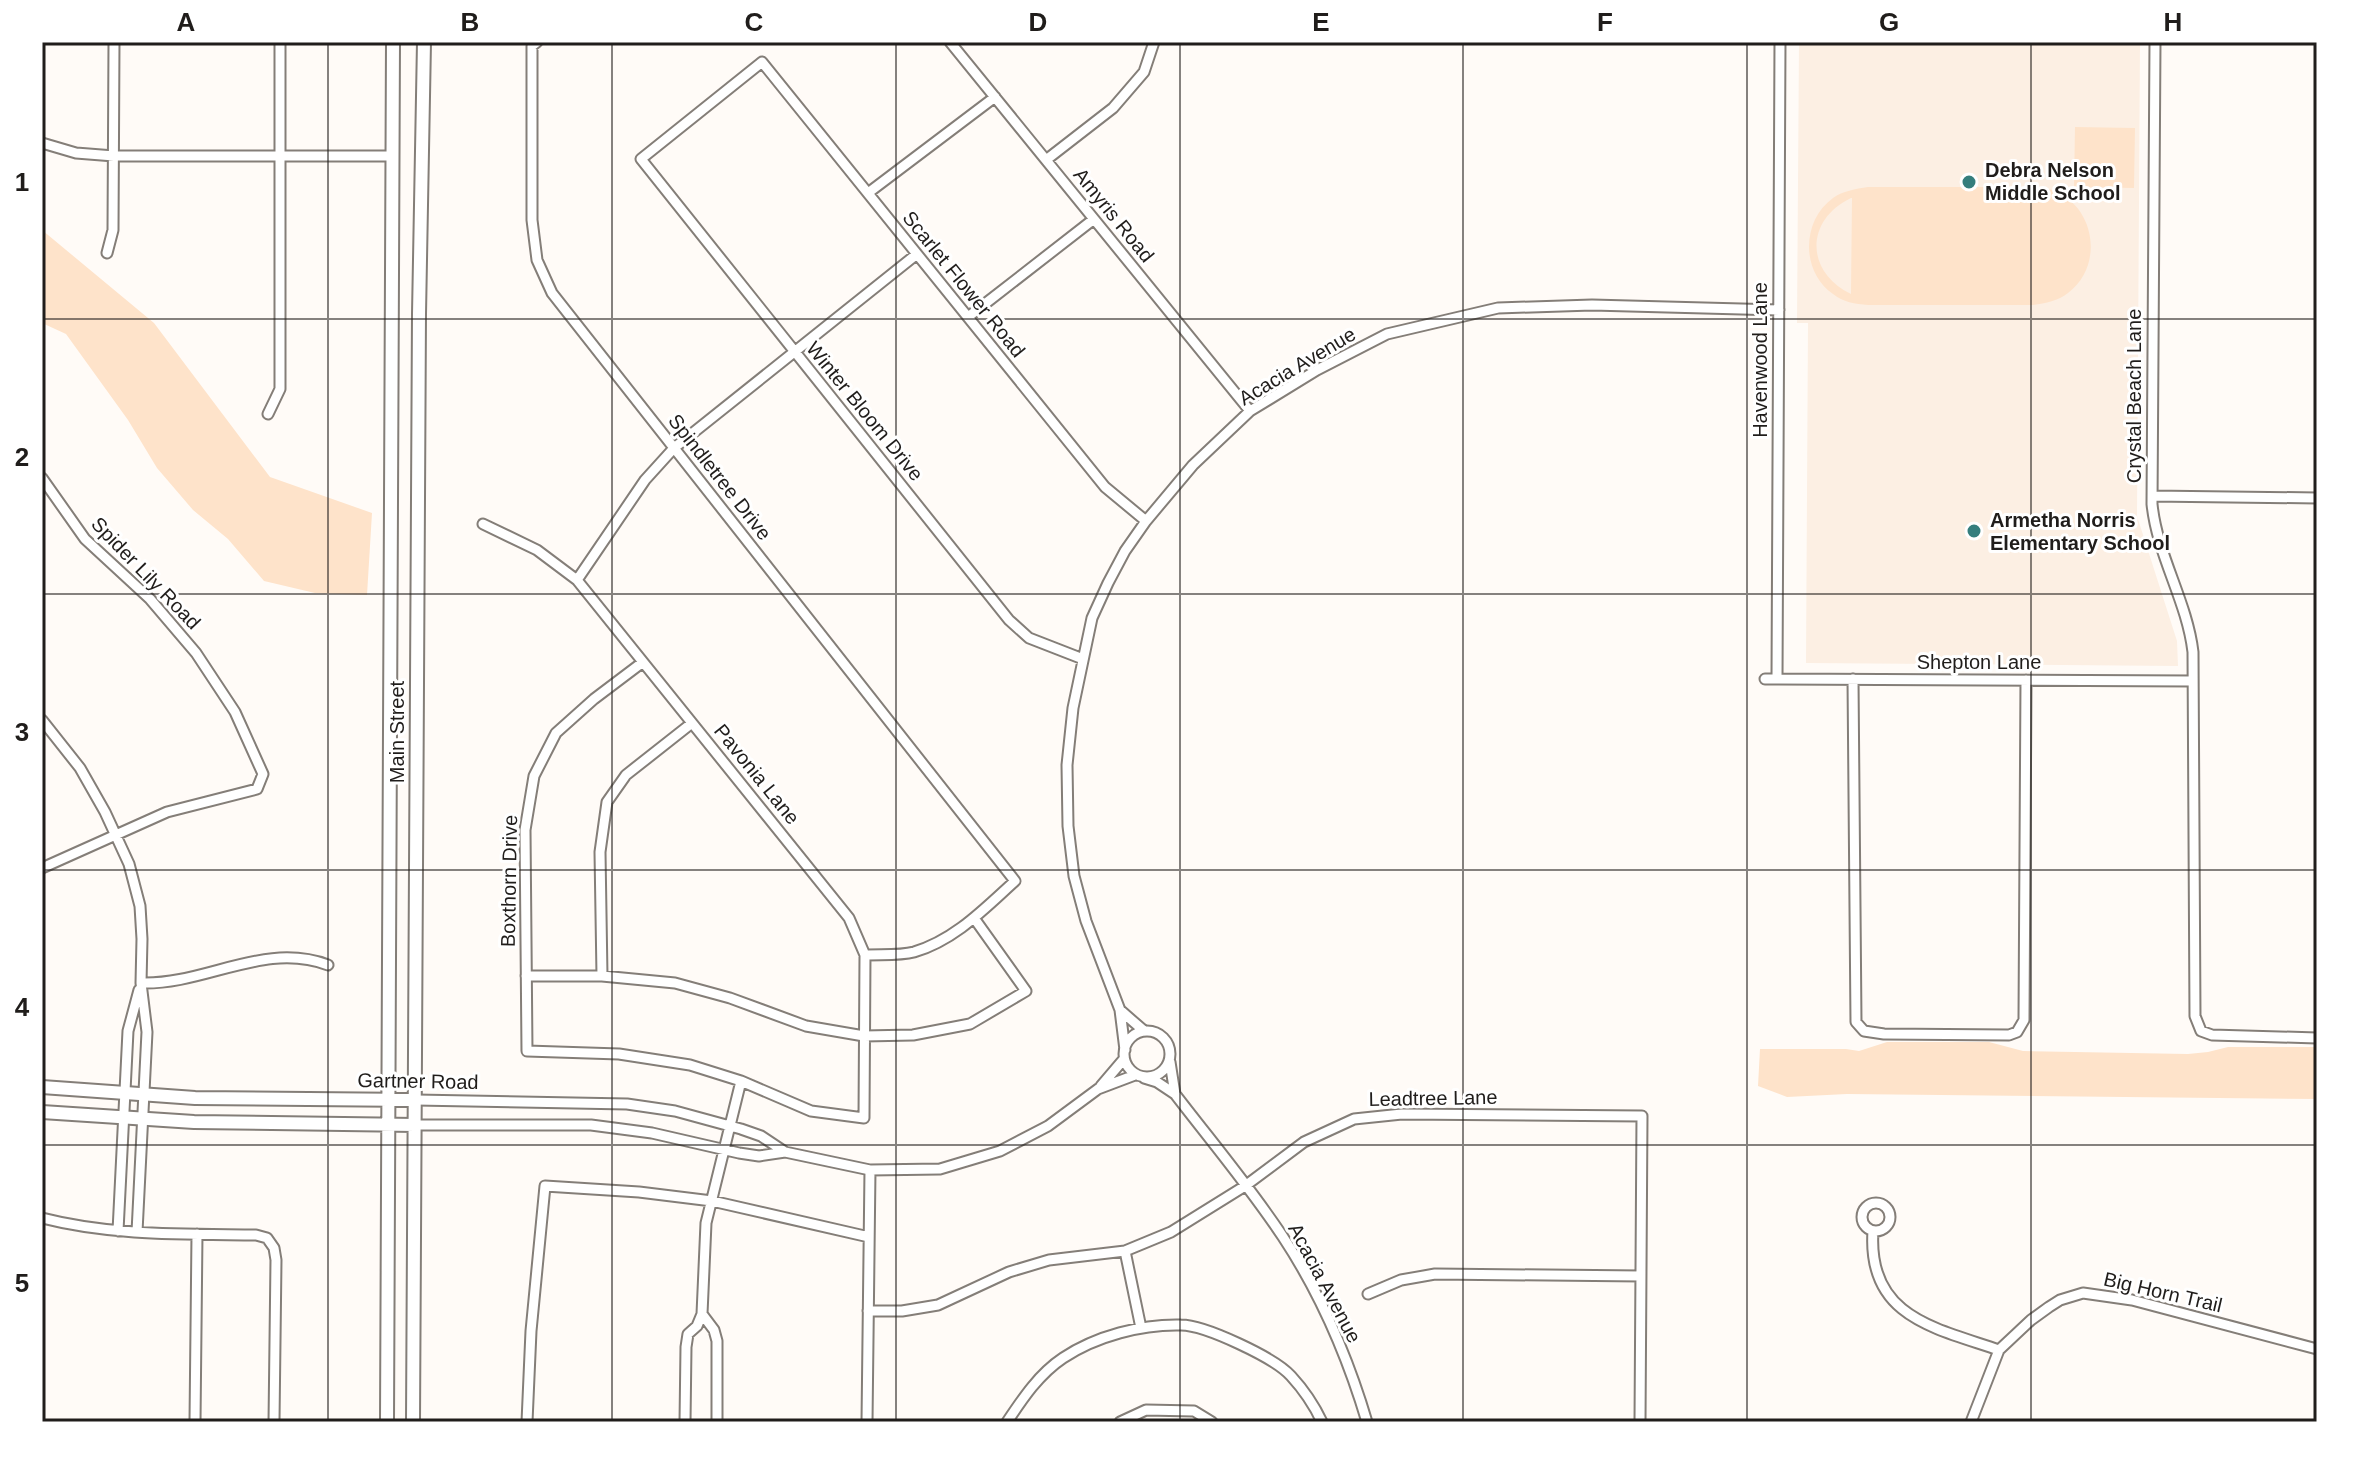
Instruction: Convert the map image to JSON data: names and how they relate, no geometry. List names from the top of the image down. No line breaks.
{"streets":{"main road":["Main Street","Gartner Road"],"street":["Amyris Road","Scarlet Flower Road","Havenwood Lane","Acacia Avenue","Crystal Beach Lane","Winter Bloom Drive","Spindletree Drive","Spider Lily Road","Shepton Lane","Pavonia Lane","Boxthorn Drive","Leadtree Lane","Big Horn Trail"]},"crossings":[["Amyris Road","Acacia Avenue"],["Scarlet Flower Road","Acacia Avenue"],["Scarlet Flower Road","Winter Bloom Drive"],["Havenwood Lane","Acacia Avenue"],["Havenwood Lane","Shepton Lane"],["Acacia Avenue","Winter Bloom Drive"],["Acacia Avenue","Leadtree Lane"],["Crystal Beach Lane","Shepton Lane"],["Main Street","Gartner Road"],["Pavonia Lane","Boxthorn Drive"]],"places":["Debra Nelson Middle School","Armetha Norris Elementary School"],"grid":{"columns":["A","B","C","D","E","F","G","H"],"rows":["1","2","3","4","5"]}}
